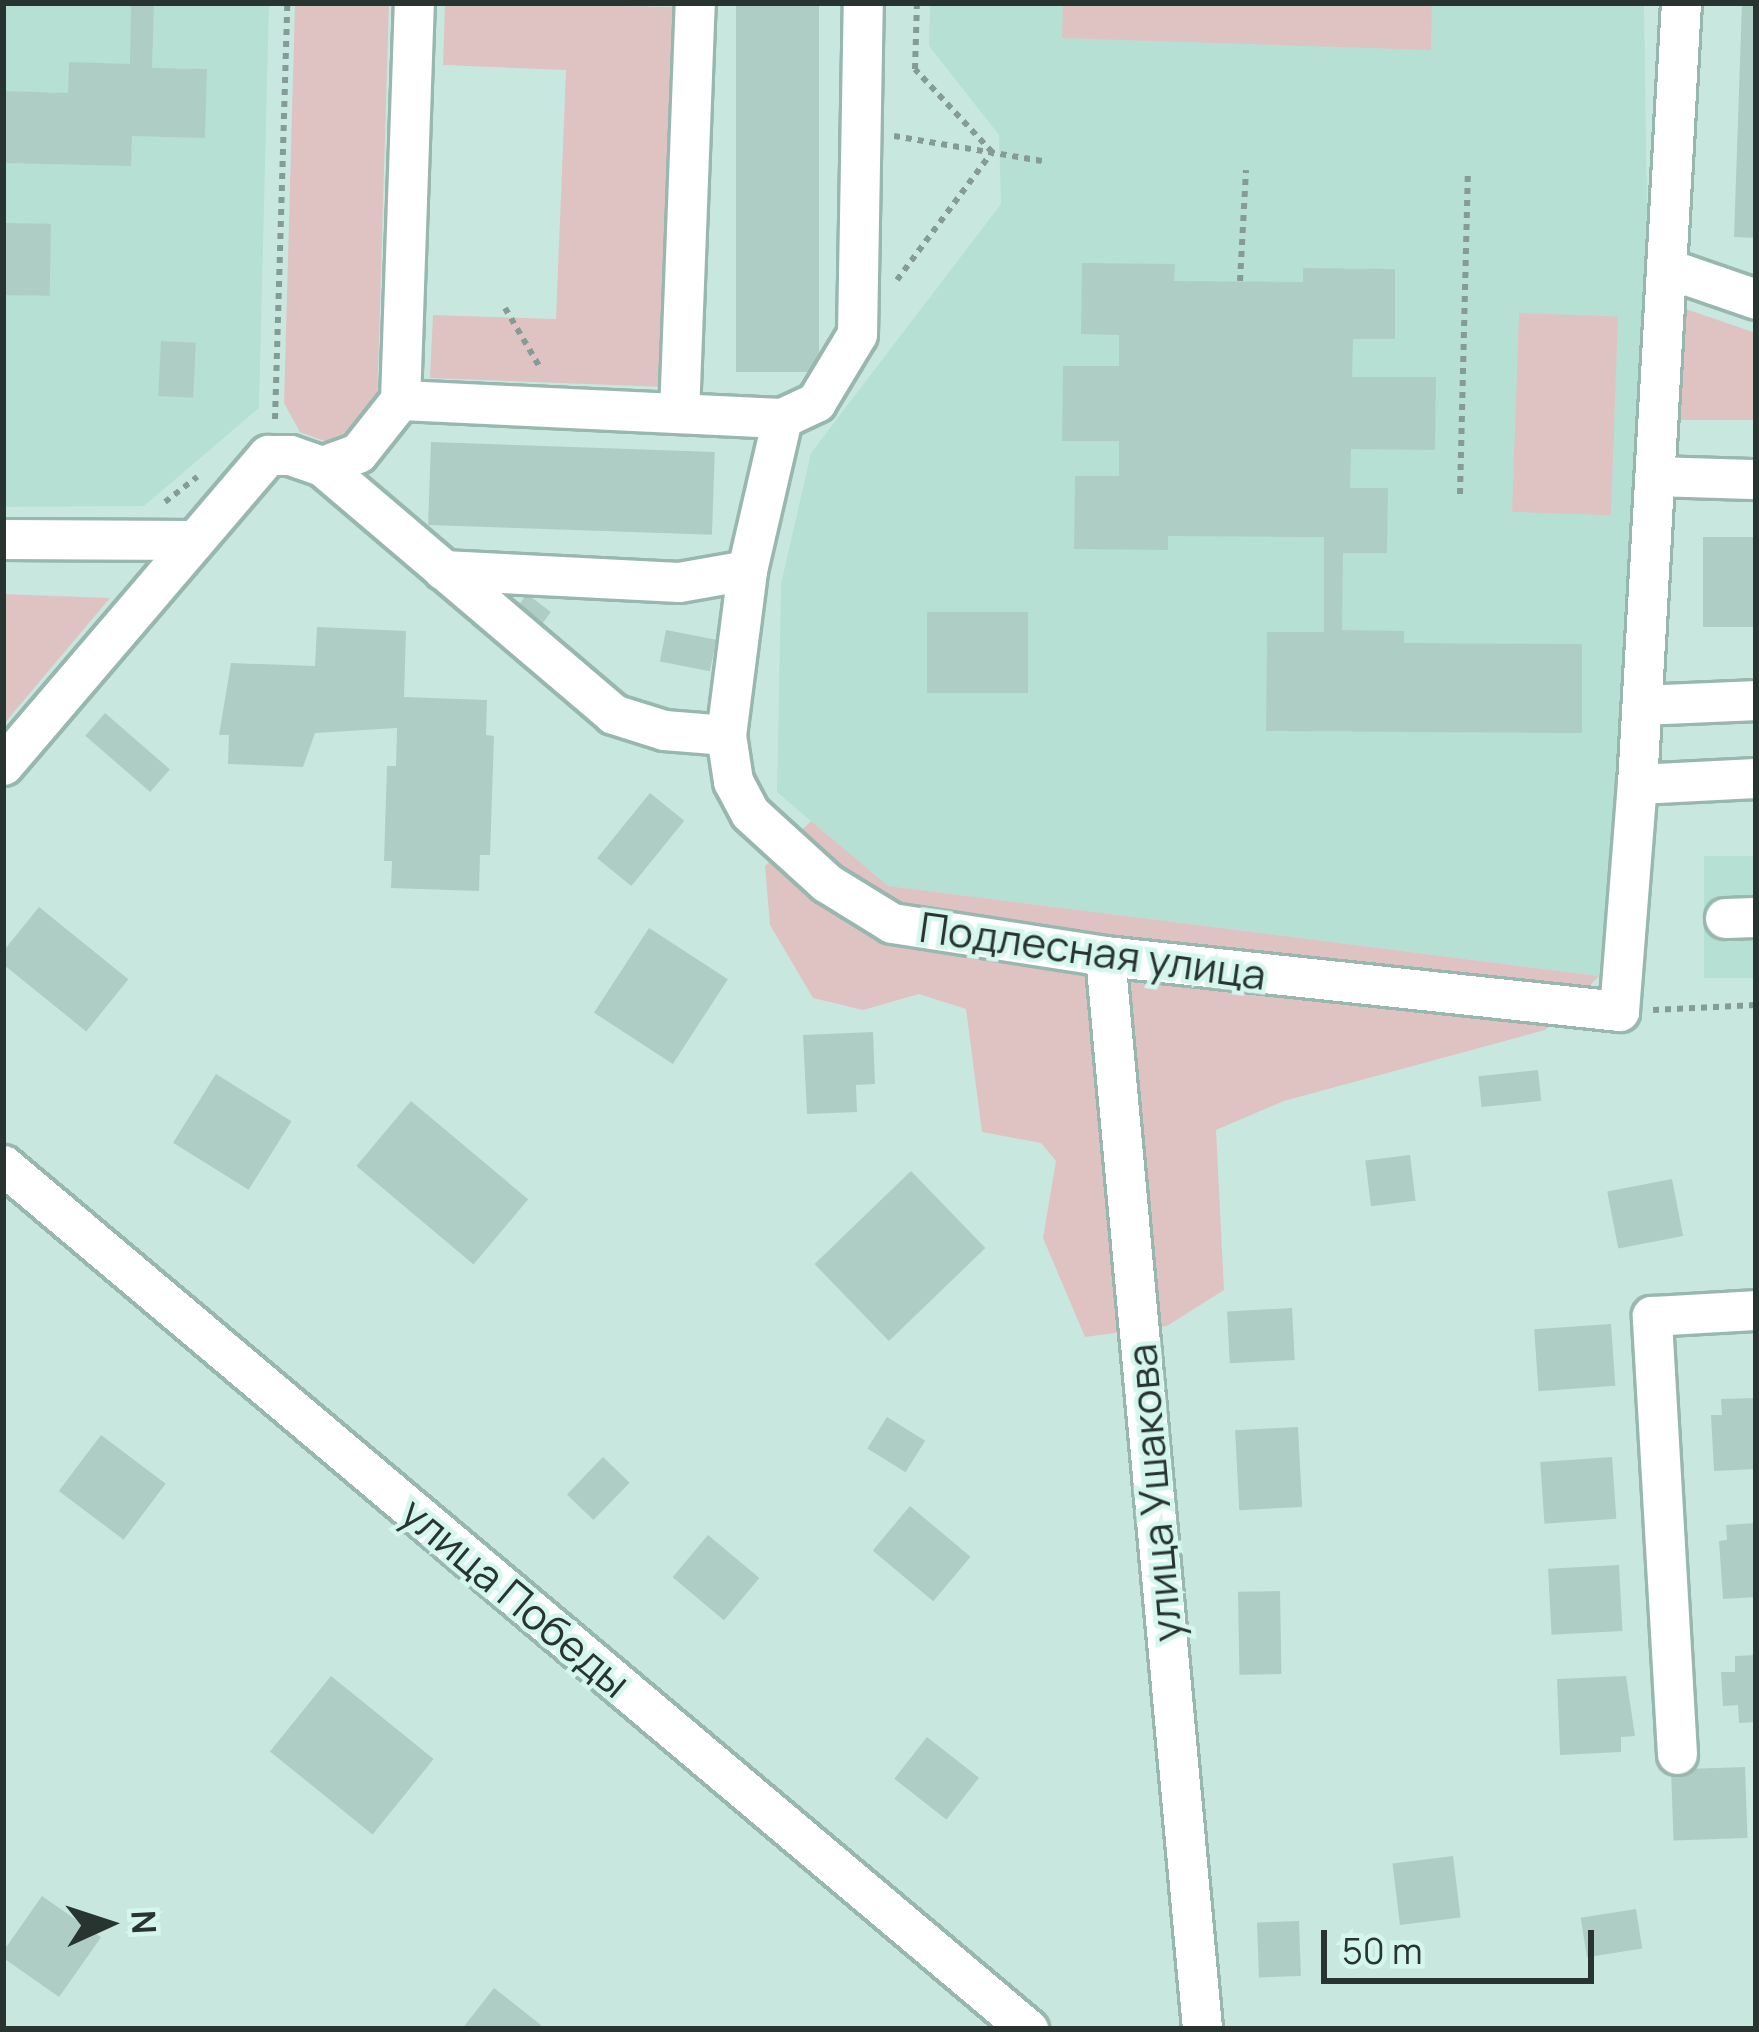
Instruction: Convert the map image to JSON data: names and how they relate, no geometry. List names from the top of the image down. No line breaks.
{"streets":{"street":["Подлесная улица","улица Ушакова","улица Победы"]},"crossings":[["Подлесная улица","улица Ушакова"]],"scale_bar":"50 m","north":"right"}
